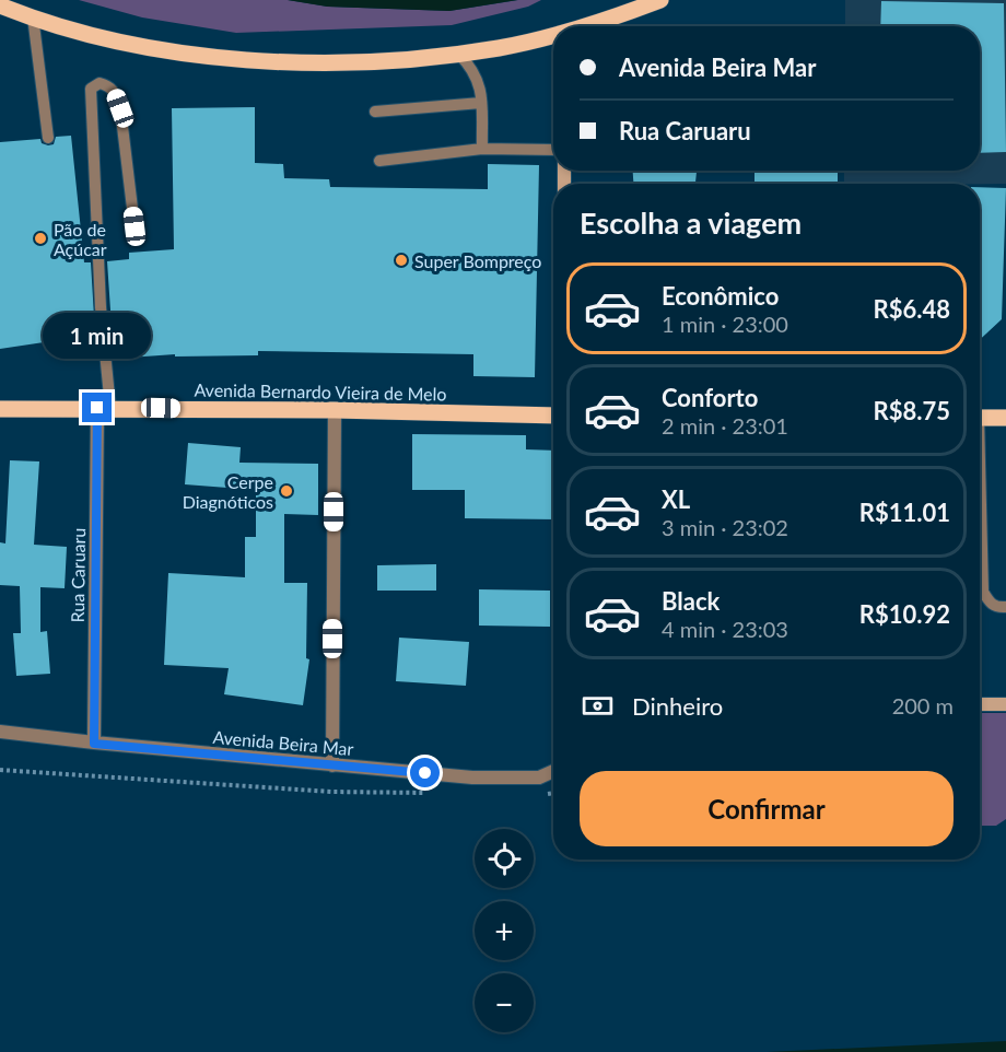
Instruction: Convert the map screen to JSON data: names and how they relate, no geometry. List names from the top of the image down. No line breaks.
{"streets":{"main road":["Avenida Bernardo Vieira de Melo"],"street":["Rua Caruaru","Avenida Beira Mar"]},"crossings":[["Avenida Bernardo Vieira de Melo","Rua Caruaru"],["Rua Caruaru","Avenida Beira Mar"]],"places":["Pão de Açúcar","Super Bompreço","Cerpe Diagnóticos"],"page":{"banner":["Avenida Beira Mar","Rua Caruaru"],"heading":"Escolha a viagem","list":[{"name":"Econômico","note":"1 min · 23:00","value":"R$6.48"},{"name":"Conforto","note":"2 min · 23:01","value":"R$8.75"},{"name":"XL","note":"3 min · 23:02","value":"R$11.01"},{"name":"Black","note":"4 min · 23:03","value":"R$10.92"}],"bubble":"1 min","pay":["Dinheiro","200 m"],"buttons":"Confirmar","map_buttons":["+","−"]}}
